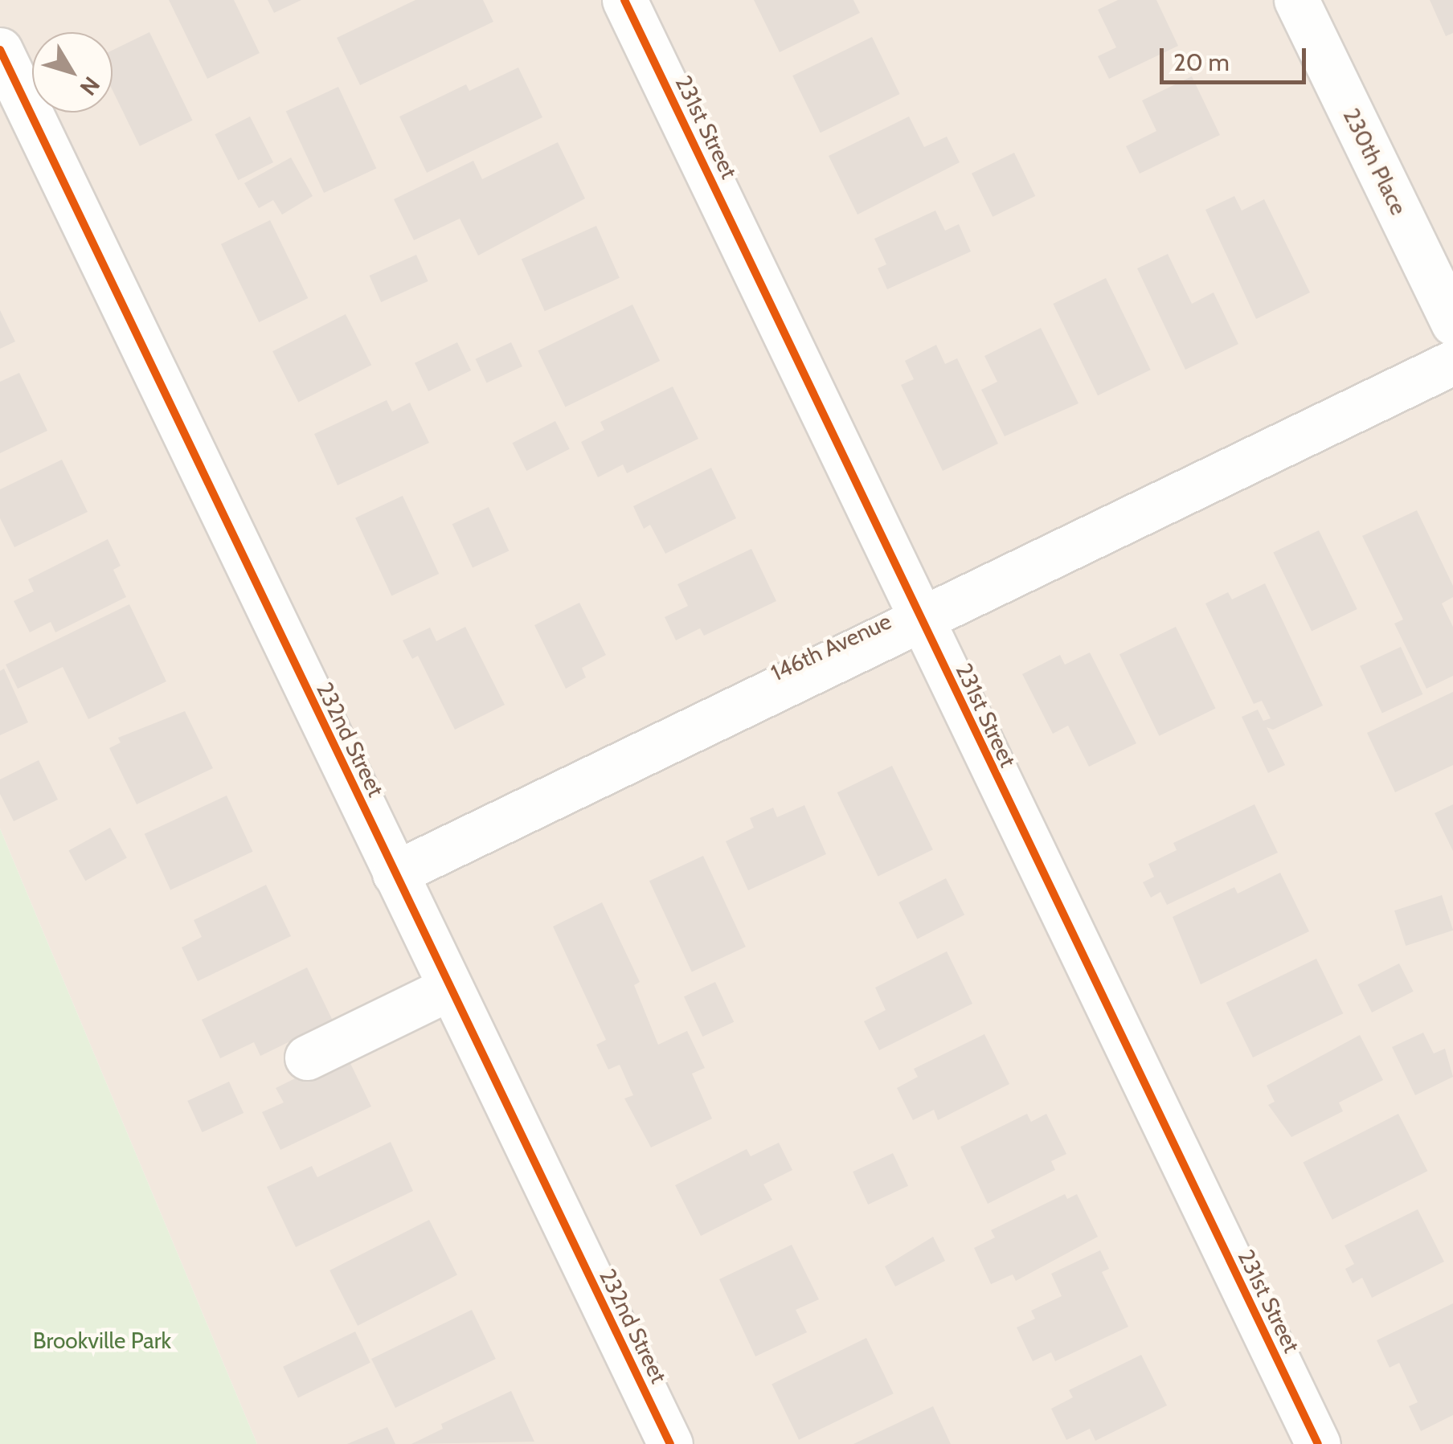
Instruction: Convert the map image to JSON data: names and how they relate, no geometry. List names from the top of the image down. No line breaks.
{"streets":{"street":["231st Street","230th Place","146th Avenue","232nd Street"]},"crossings":[["231st Street","146th Avenue"],["146th Avenue","232nd Street"]],"parks":["Brookville Park"],"scale_bar":"20 m","north":"bottom right"}
